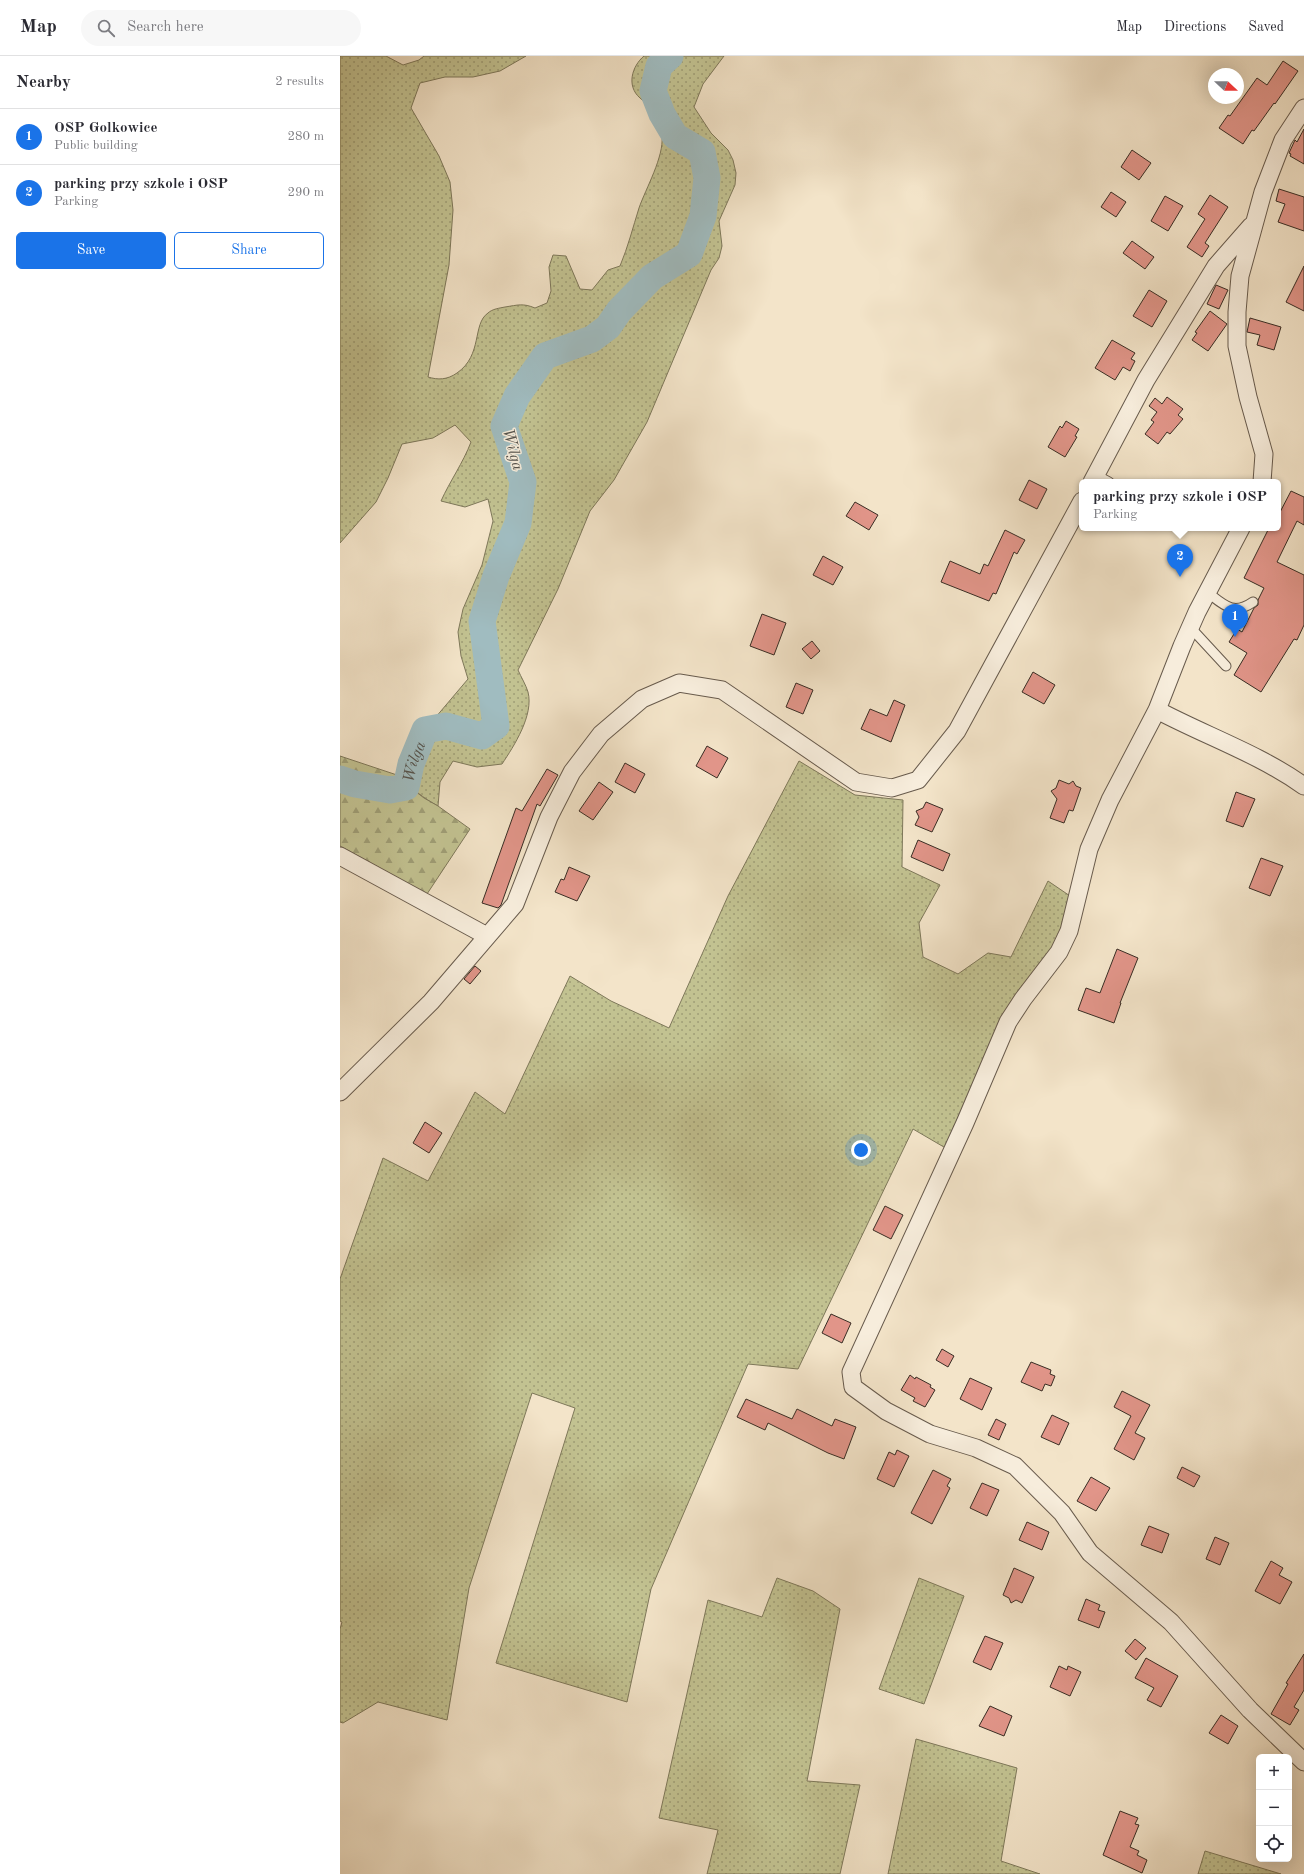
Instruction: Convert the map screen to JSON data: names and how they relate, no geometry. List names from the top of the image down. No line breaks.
{"water":["Wilga"],"north":"right","page":{"header":"Map","search":"Search here","nav":["Map","Directions","Saved"],"heading":["Nearby","2 results"],"list":[{"mark":"1","name":"OSP Golkowice","note":"Public building","value":"280 m"},{"mark":"2","name":"parking przy szkole i OSP","note":"Parking","value":"290 m"}],"buttons":["Save","Share"],"popup":["parking przy szkole i OSP","Parking"],"pins":["2","1"],"map_buttons":["+","−"]}}
